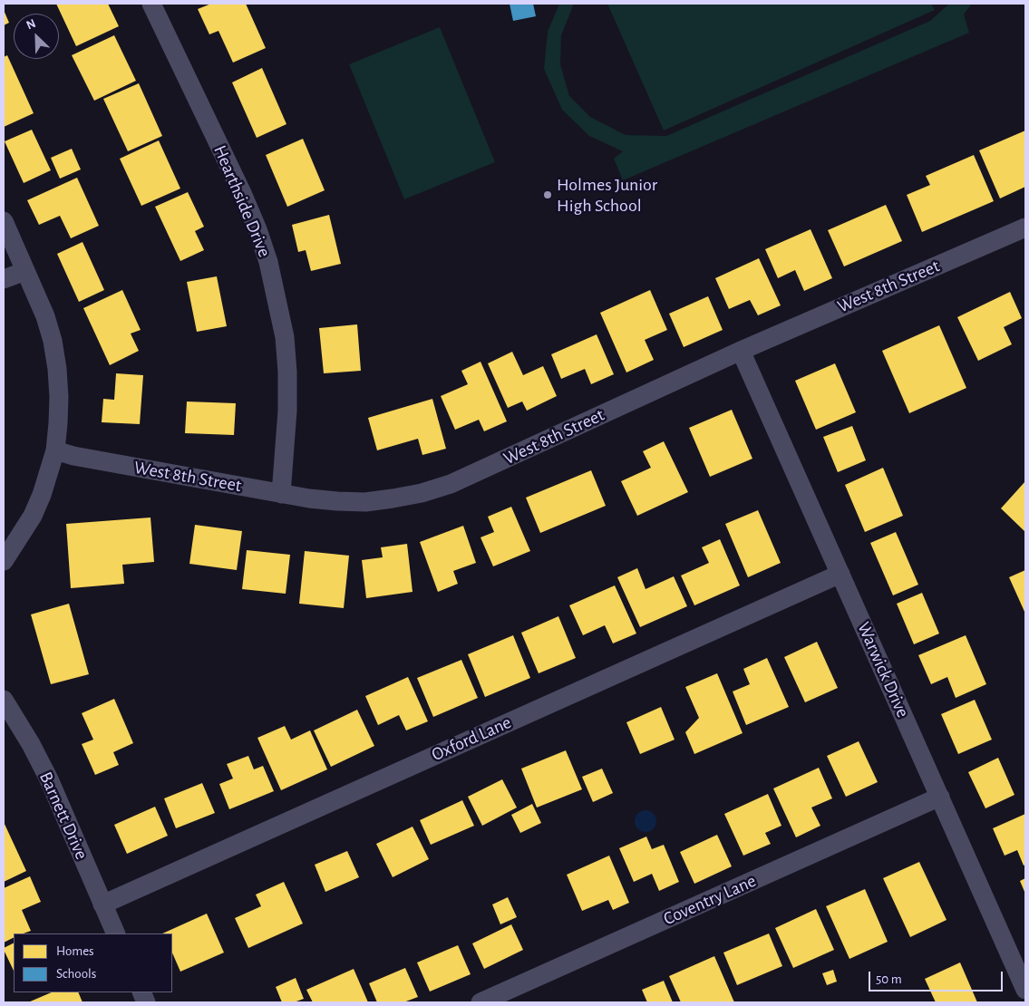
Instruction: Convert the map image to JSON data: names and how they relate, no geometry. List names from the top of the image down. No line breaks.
{"streets":{"street":["Hearthside Drive","West 8th Street","Warwick Drive","Oxford Lane","Barnett Drive","Coventry Lane"]},"crossings":[["Hearthside Drive","West 8th Street"],["West 8th Street","Warwick Drive"],["Warwick Drive","Oxford Lane"],["Warwick Drive","Coventry Lane"],["Oxford Lane","Barnett Drive"]],"places":["Holmes Junior High School"],"legend":["Homes","Schools"],"scale_bar":"50 m","north":"top left"}
